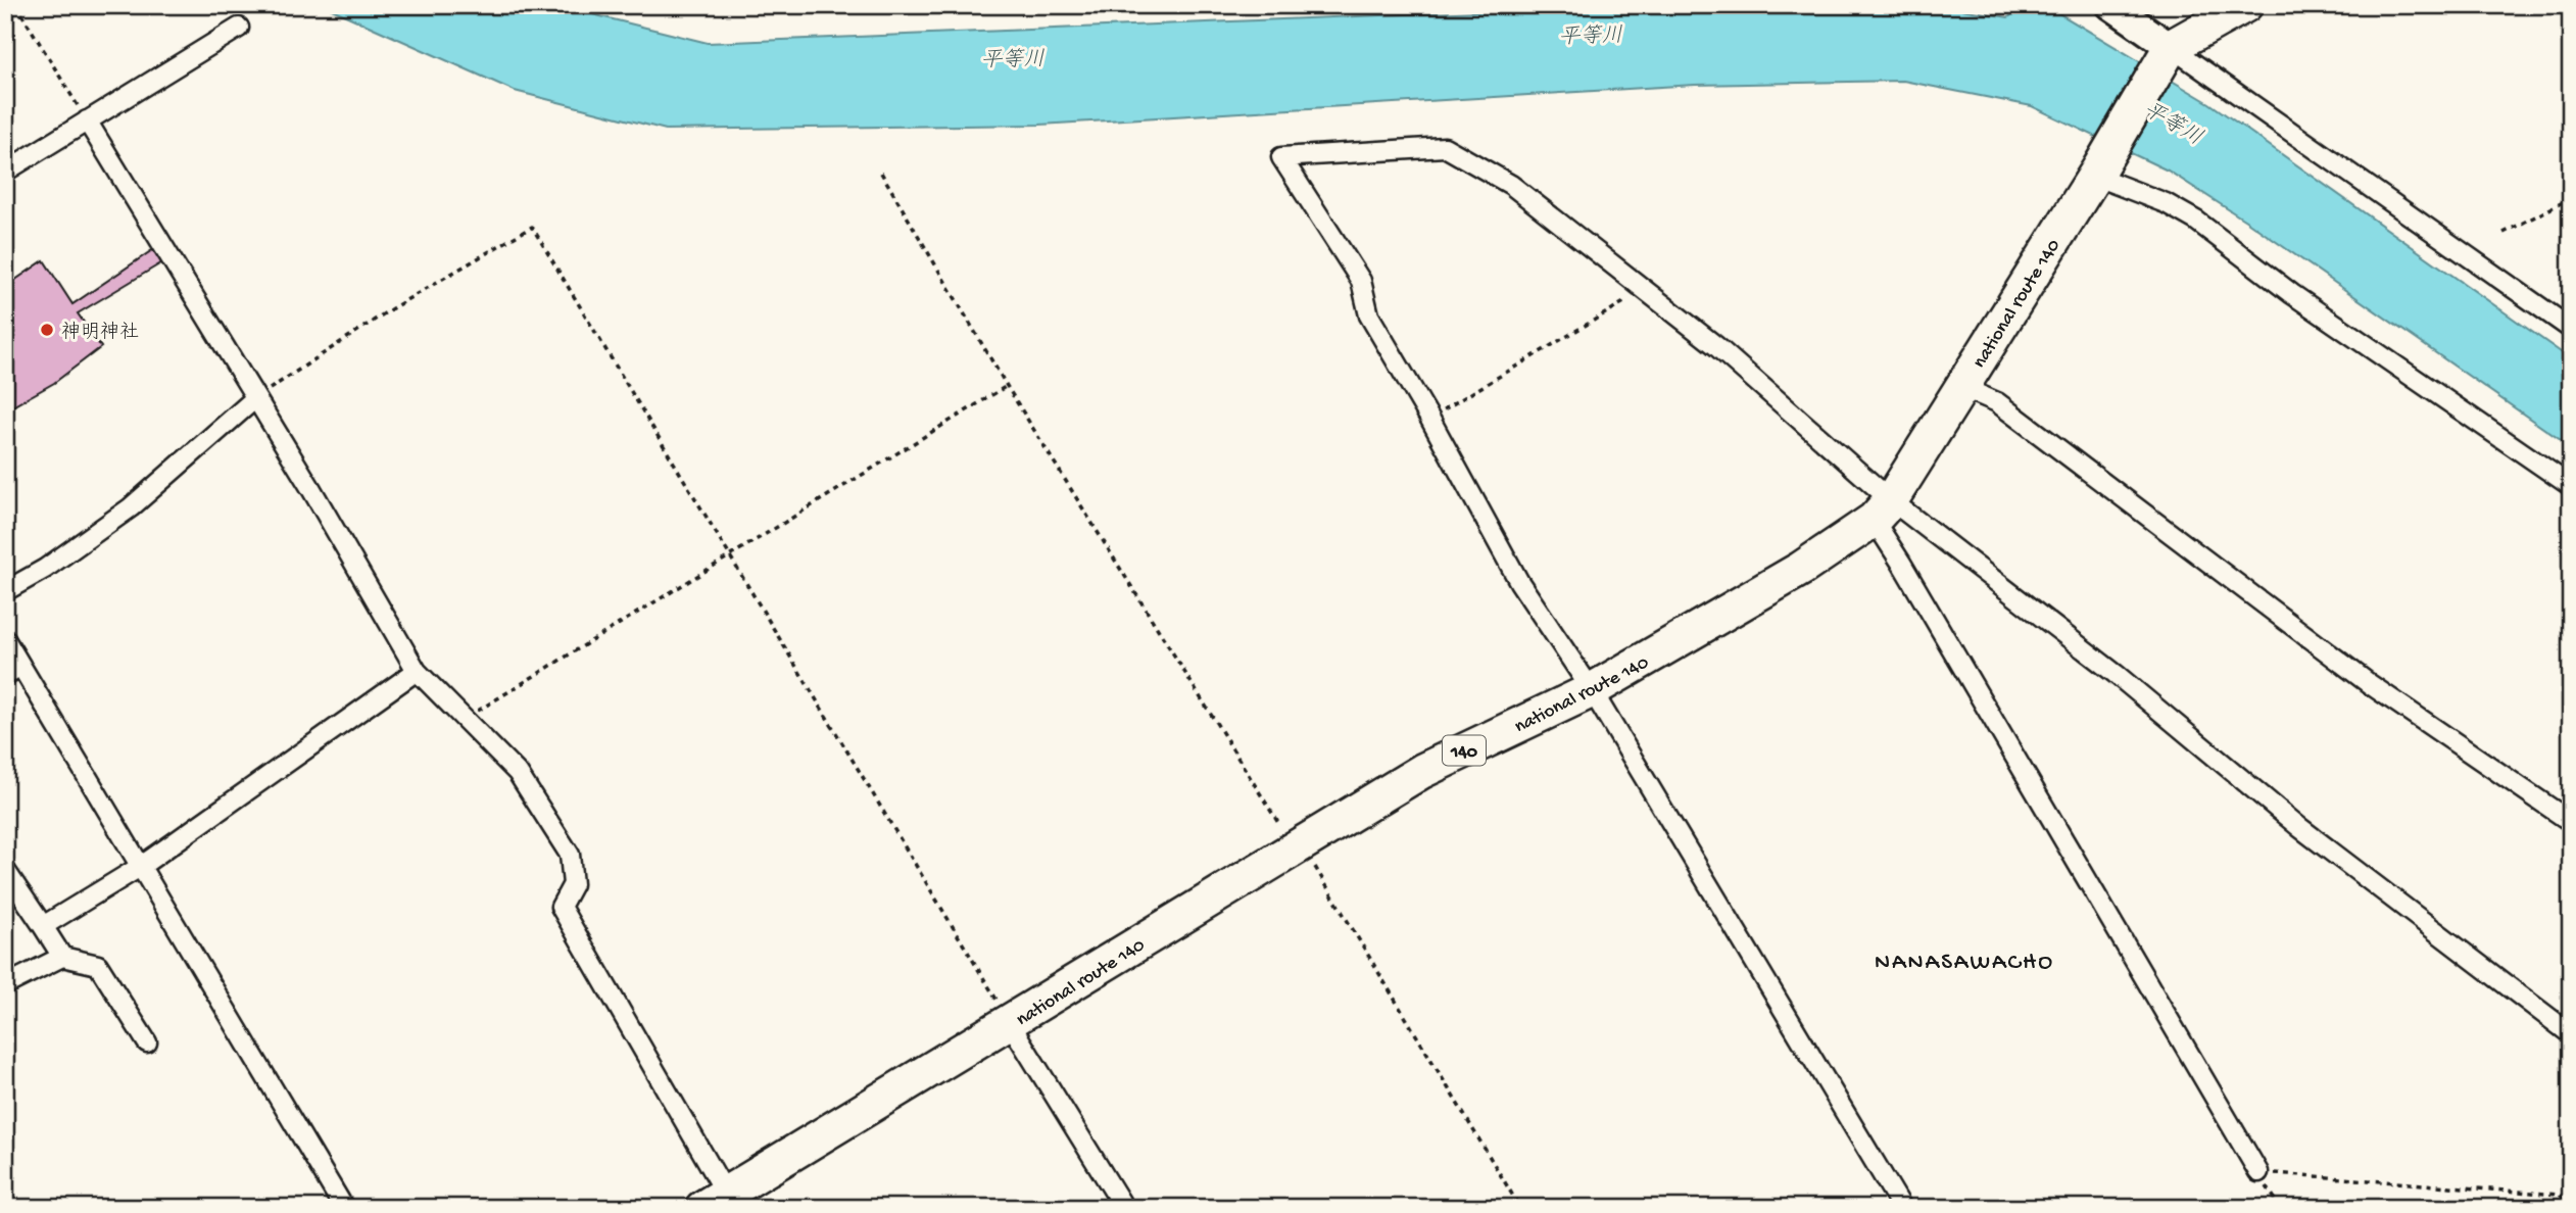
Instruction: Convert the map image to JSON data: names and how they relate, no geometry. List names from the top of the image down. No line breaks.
{"streets":{"highway":["national route 140","140"]},"districts":["NANASAWACHO"],"water":["平等川"],"places":["神明神社"]}
